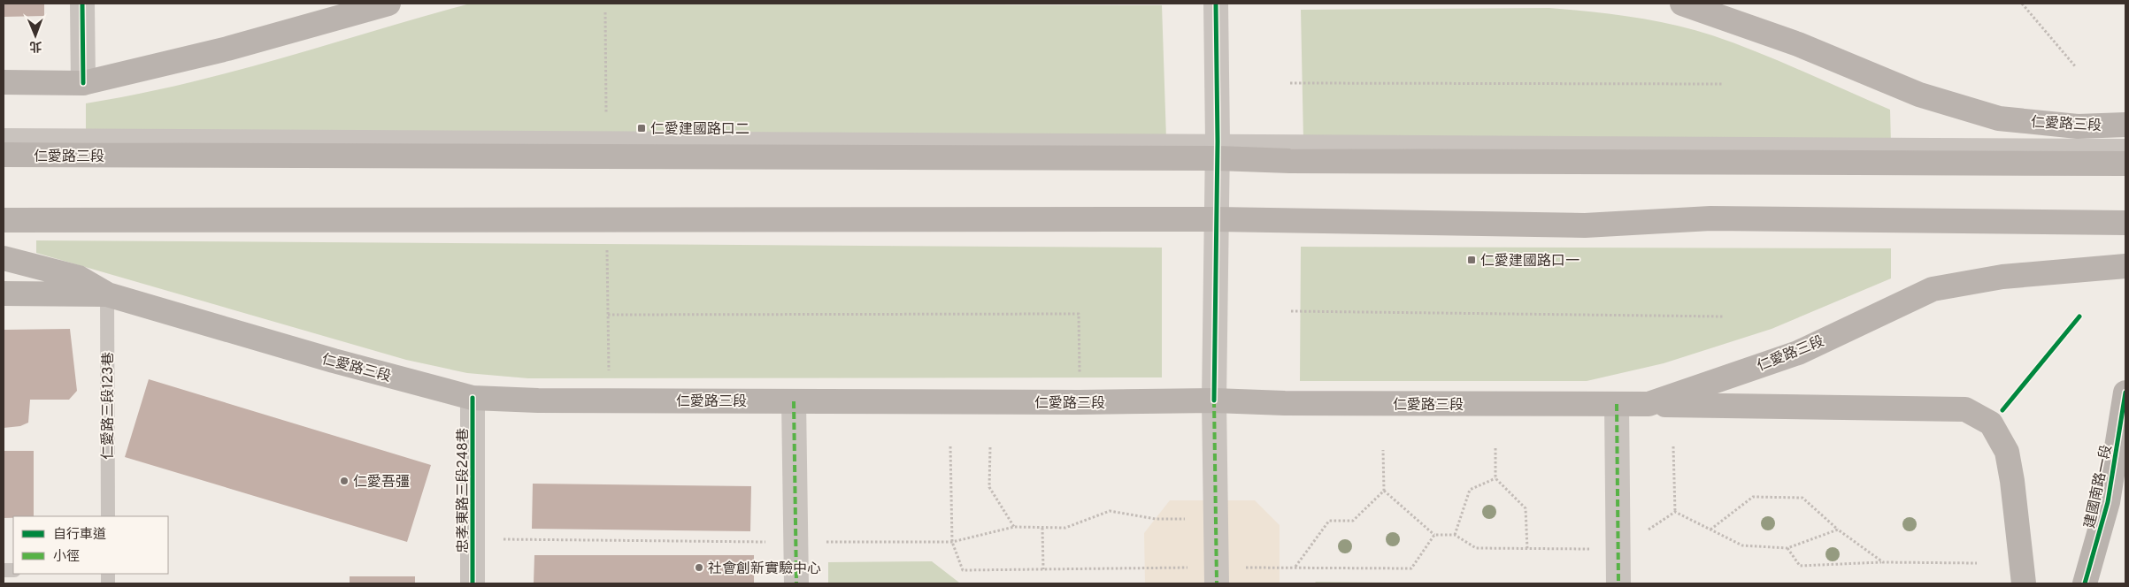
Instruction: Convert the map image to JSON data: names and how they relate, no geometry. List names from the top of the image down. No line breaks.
{"streets":{"main road":["仁愛路三段","建國南路一段"],"street":["忠孝東路三段248巷"],"lane":["仁愛路三段123巷"]},"crossings":[["仁愛路三段","仁愛路三段123巷"],["仁愛路三段","忠孝東路三段248巷"]],"places":{"transit":["仁愛建國路口二","仁愛建國路口一"],"other":["仁愛吾彊","社會創新實驗中心"]},"legend":["自行車道","小徑"],"north":"bottom"}
